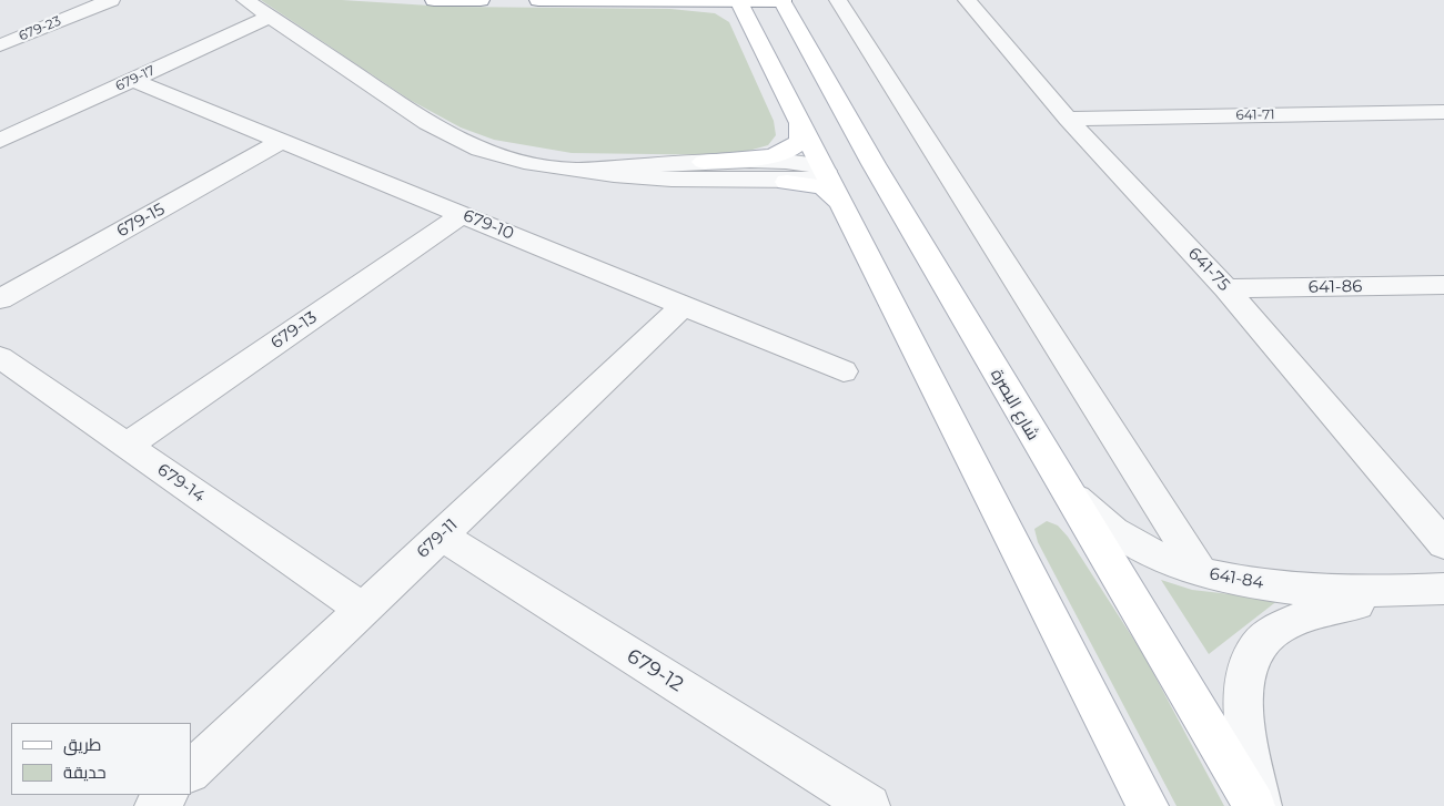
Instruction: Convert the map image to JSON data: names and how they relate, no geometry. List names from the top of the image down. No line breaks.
{"streets":{"main road":["شارع البصرة"],"street":["679-23","679-17","641-71","679-15","679-10","641-75","641-86","679-13","679-14","679-11","641-84","679-12"]},"crossings":[["679-17","679-10"],["641-71","641-75"],["679-15","679-10"],["679-10","679-13"],["679-10","679-11"],["641-75","641-86"],["679-13","679-14"],["شارع البصرة","641-84"],["679-14","679-11"],["679-11","679-12"]],"legend":["طريق","حديقة"]}
